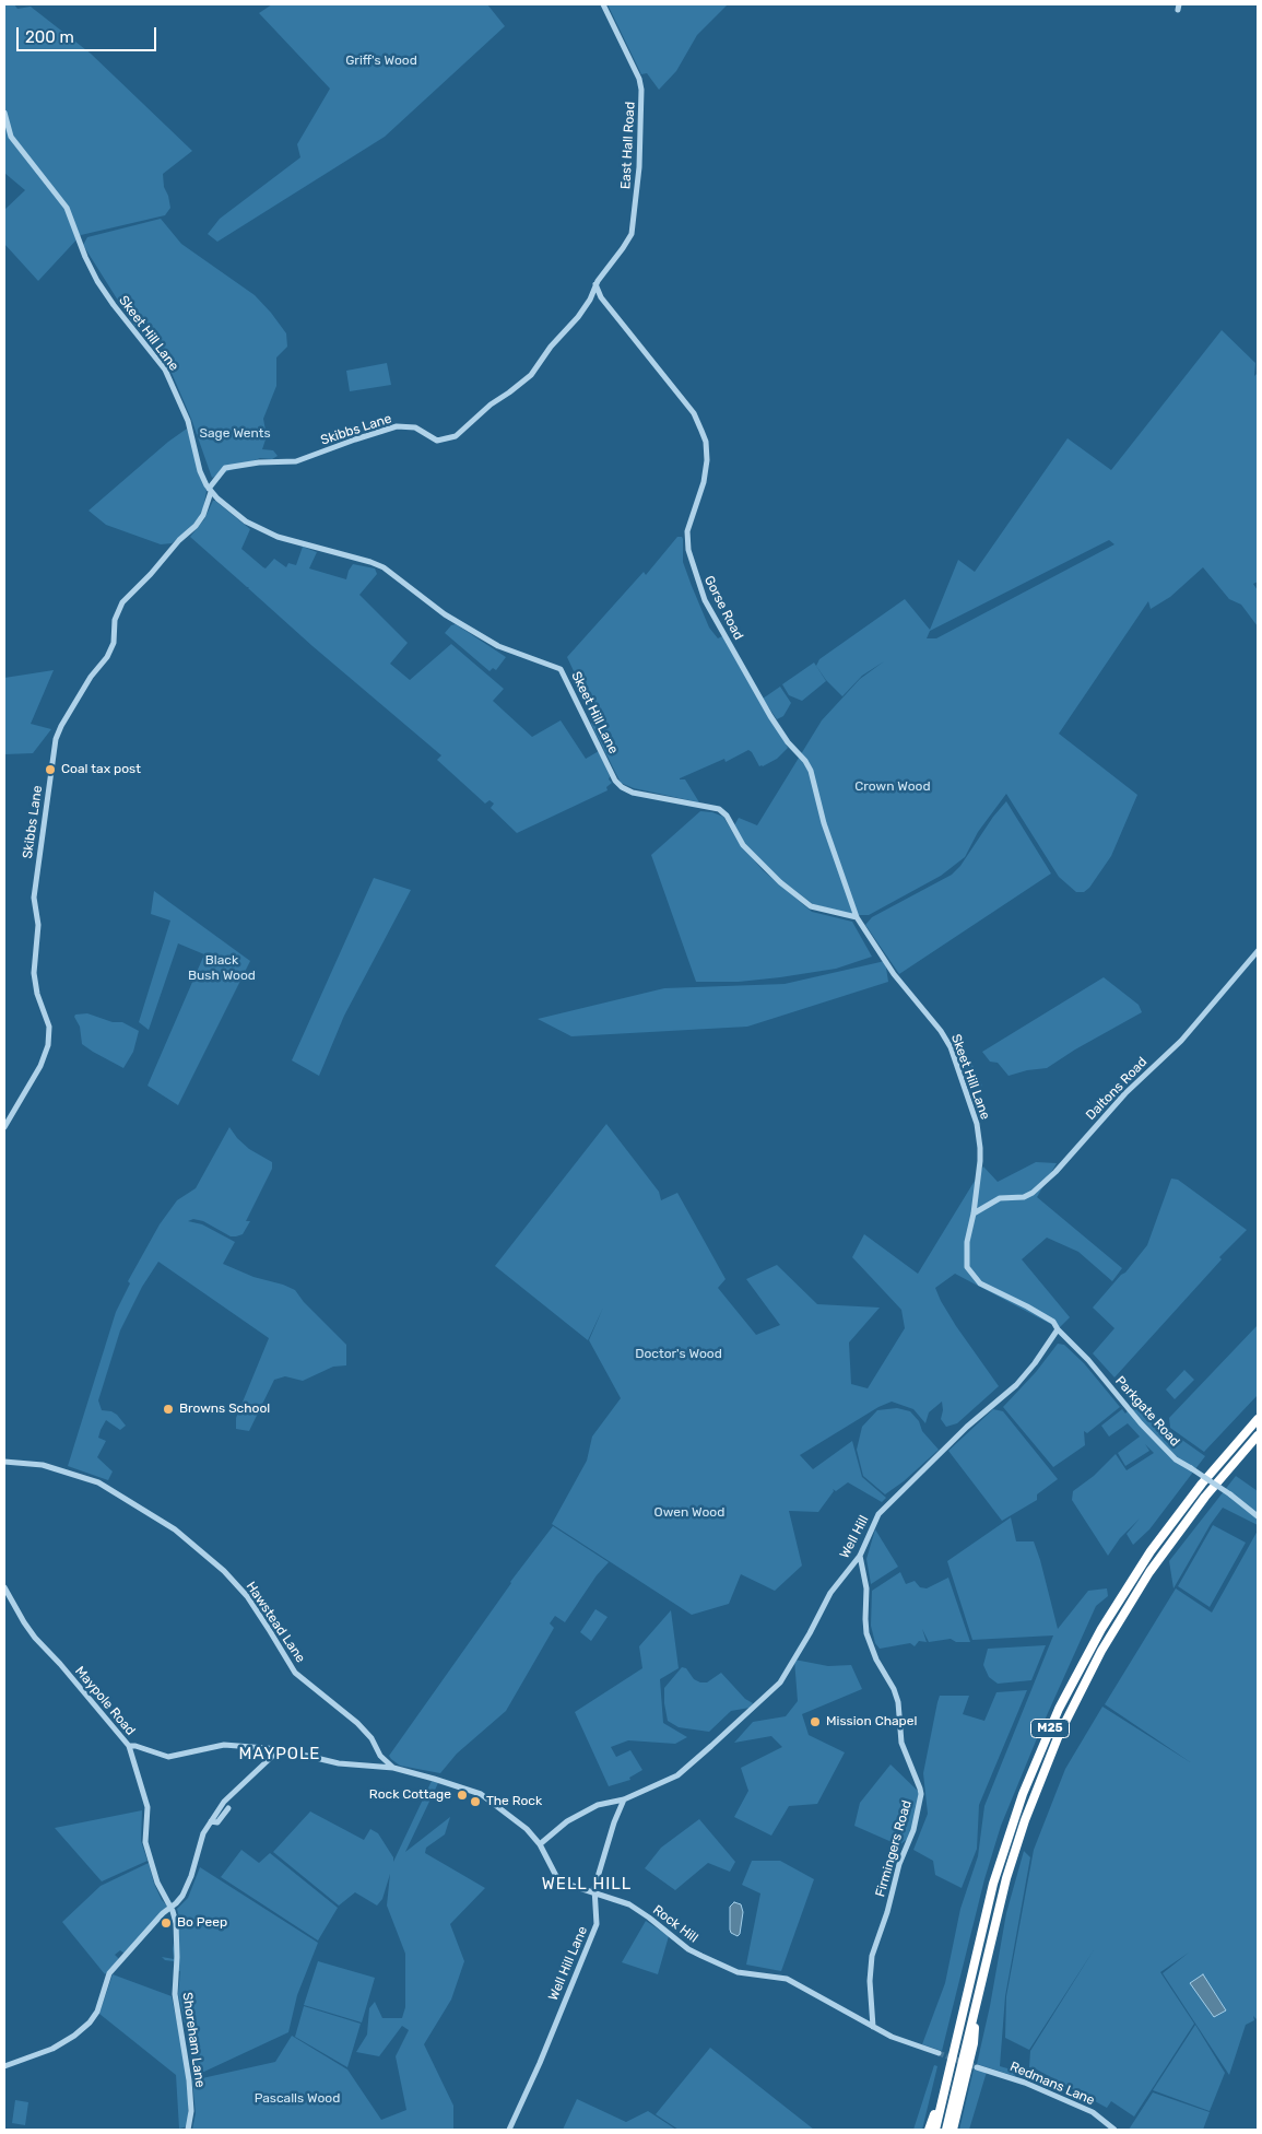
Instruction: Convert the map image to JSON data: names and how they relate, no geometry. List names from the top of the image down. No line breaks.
{"streets":{"highway":["M25"],"street":["East Hall Road","Skeet Hill Lane","Skibbs Lane","Gorse Road","Daltons Road","Parkgate Road","Well Hill","Hawstead Lane","Maypole Road","Firmingers Road","Rock Hill","Well Hill Lane","Shoreham Lane","Redmans Lane"]},"crossings":[["East Hall Road","Skibbs Lane"],["East Hall Road","Gorse Road"],["Skeet Hill Lane","Skibbs Lane"],["Skeet Hill Lane","Gorse Road"],["Skeet Hill Lane","Daltons Road"],["Skibbs Lane","Gorse Road"],["Parkgate Road","Well Hill"],["Well Hill","Firmingers Road"],["Well Hill","Rock Hill"],["Well Hill","Well Hill Lane"],["Hawstead Lane","Rock Hill"],["Maypole Road","Rock Hill"],["Maypole Road","Shoreham Lane"],["Firmingers Road","Rock Hill"],["Rock Hill","Well Hill Lane"]],"districts":["MAYPOLE","WELL HILL"],"parks":["Griff's Wood","Sage Wents","Crown Wood","Black Bush Wood","Doctor's Wood","Owen Wood","Pascalls Wood"],"places":["Coal tax post","Browns School","Mission Chapel","Rock Cottage","The Rock","Bo Peep"],"scale_bar":"200 m"}
